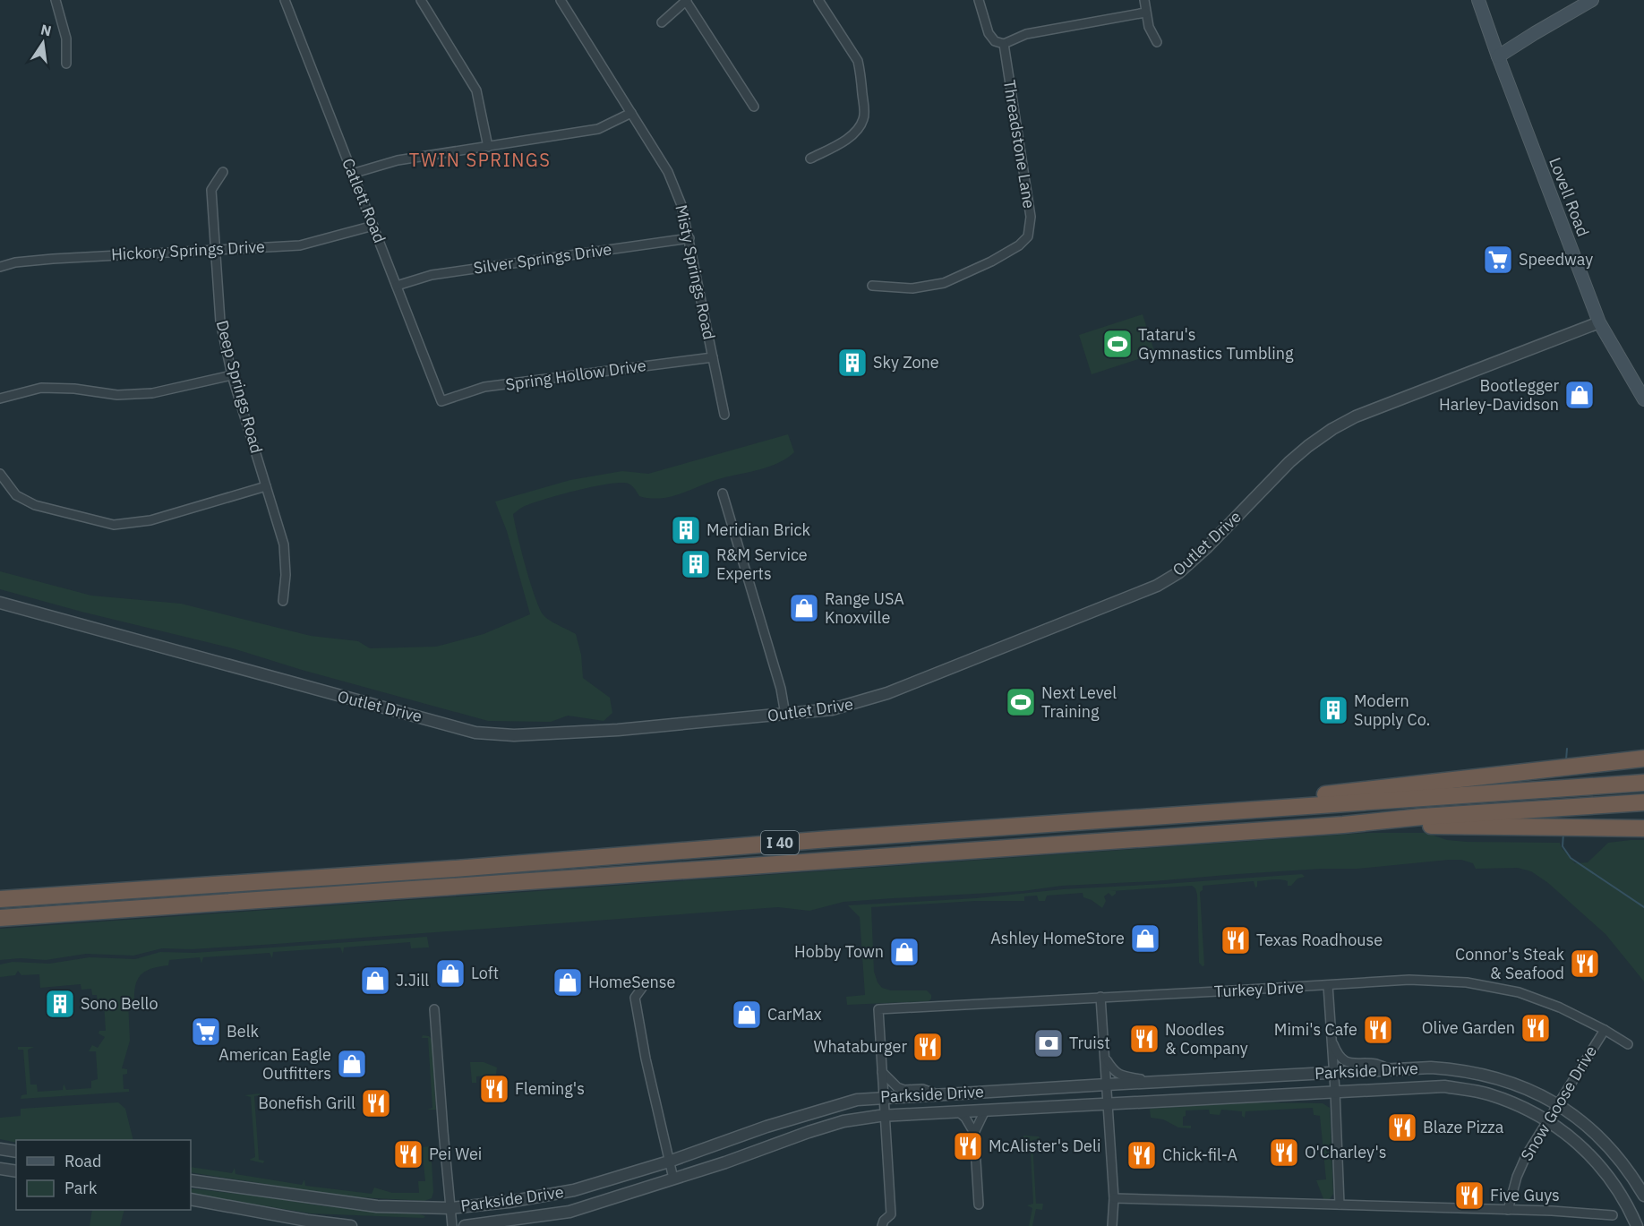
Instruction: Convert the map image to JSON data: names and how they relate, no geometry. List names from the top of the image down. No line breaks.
{"streets":{"highway":["I 40"],"main road":["Lovell Road"],"street":["Threadstone Lane","Catlett Road","Hickory Springs Drive","Silver Springs Drive","Misty Springs Road","Spring Hollow Drive","Deep Springs Road","Outlet Drive","Turkey Drive","Parkside Drive","Snow Goose Drive"]},"crossings":[["Lovell Road","Outlet Drive"],["Catlett Road","Hickory Springs Drive"],["Catlett Road","Silver Springs Drive"],["Catlett Road","Spring Hollow Drive"],["Hickory Springs Drive","Deep Springs Road"],["Silver Springs Drive","Misty Springs Road"],["Misty Springs Road","Spring Hollow Drive"],["Turkey Drive","Snow Goose Drive"],["Parkside Drive","Snow Goose Drive"]],"districts":["TWIN SPRINGS"],"places":{"supermarket":["Speedway","Belk"],"sports":["Tataru's Gymnastics Tumbling","Next Level Training"],"building":["Sky Zone","Meridian Brick","R&M Service Experts","Modern Supply Co.","Sono Bello"],"shop":["Bootlegger Harley-Davidson","Range USA Knoxville","Ashley HomeStore","Hobby Town","Loft","J.Jill","HomeSense","CarMax","American Eagle Outfitters"],"restaurant":["Texas Roadhouse","Connor's Steak & Seafood","Olive Garden","Mimi's Cafe","Noodles & Company","Whataburger","Fleming's","Bonefish Grill","Blaze Pizza","McAlister's Deli","O'Charley's","Pei Wei","Chick-fil-A","Five Guys"],"bank":["Truist"]},"legend":["Road","Park"],"north":"top"}
